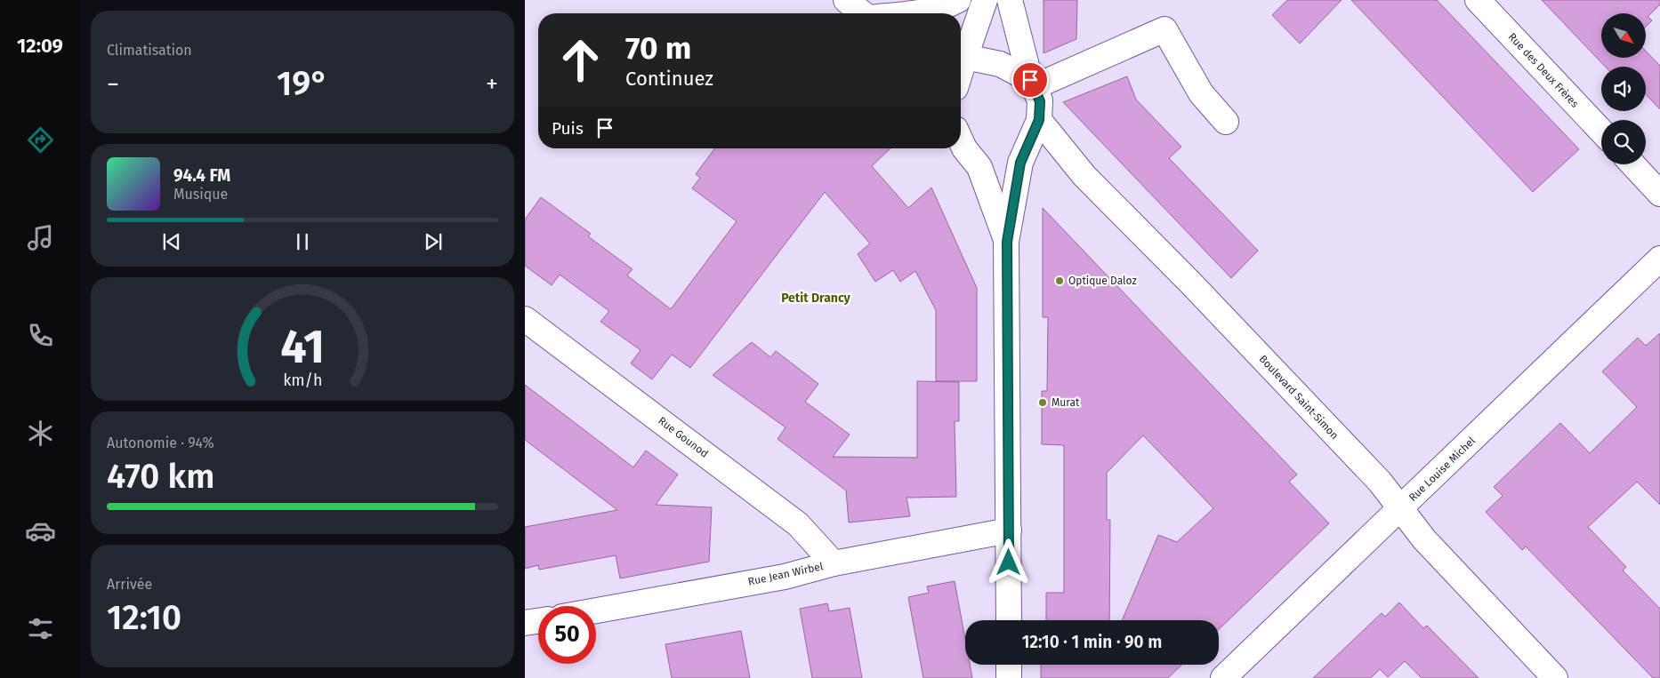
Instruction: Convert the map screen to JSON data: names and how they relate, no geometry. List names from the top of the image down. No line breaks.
{"streets":{"street":["Rue des Deux Frères","Boulevard Saint-Simon","Rue Gounod","Rue Louise Michel","Rue Jean Wirbel"]},"crossings":[["Boulevard Saint-Simon","Rue Louise Michel"],["Rue Gounod","Rue Jean Wirbel"]],"districts":["Petit Drancy"],"places":["Optique Daloz","Murat"],"north":"bottom right","page":{"tabs":"12:09","tile":["Climatisation",["Autonomie · 94%","470 km"],["Arrivée","12:10"]],"turn":["70 m","Continuez"],"heat":["−","19°","+"],"then":"Puis","song":["94.4 FM","Musique"],"limit":"50","trip":"12:10 · 1 min · 90 m","gauge":["41","km/h"]}}
